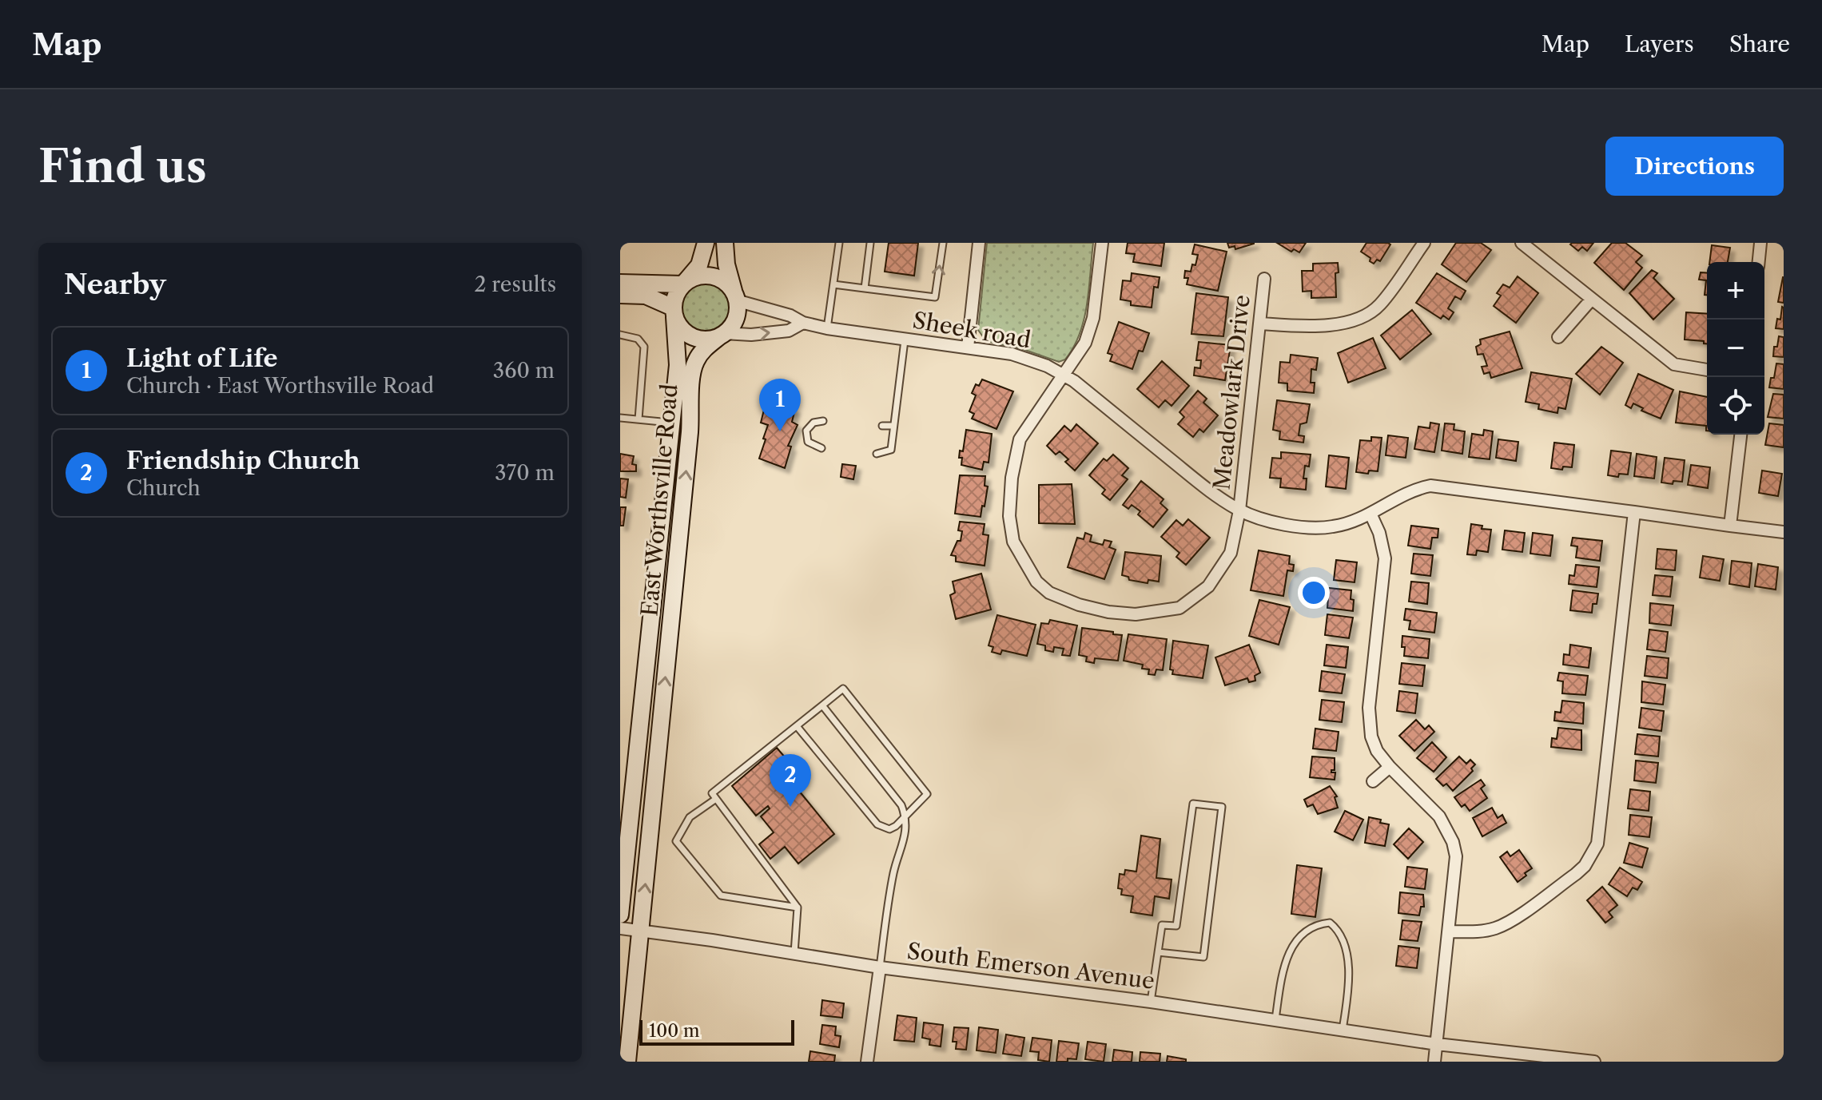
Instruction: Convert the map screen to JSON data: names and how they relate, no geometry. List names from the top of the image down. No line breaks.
{"streets":{"main road":["East Worthsville Road"],"street":["Sheek road","Meadowlark Drive","South Emerson Avenue"]},"crossings":[["Sheek road","Meadowlark Drive"],["Sheek road","East Worthsville Road"],["East Worthsville Road","South Emerson Avenue"]],"scale_bar":"100 m","page":{"header":"Map","nav":["Map","Layers","Share"],"buttons":"Directions","title":"Find us","heading":["Nearby","2 results"],"map_buttons":["+","−"],"list":[{"mark":"1","name":"Light of Life","note":"Church · East Worthsville Road","value":"360 m"},{"mark":"2","name":"Friendship Church","note":"Church","value":"370 m"}],"pins":["1","2"],"scale":"100 m"}}
